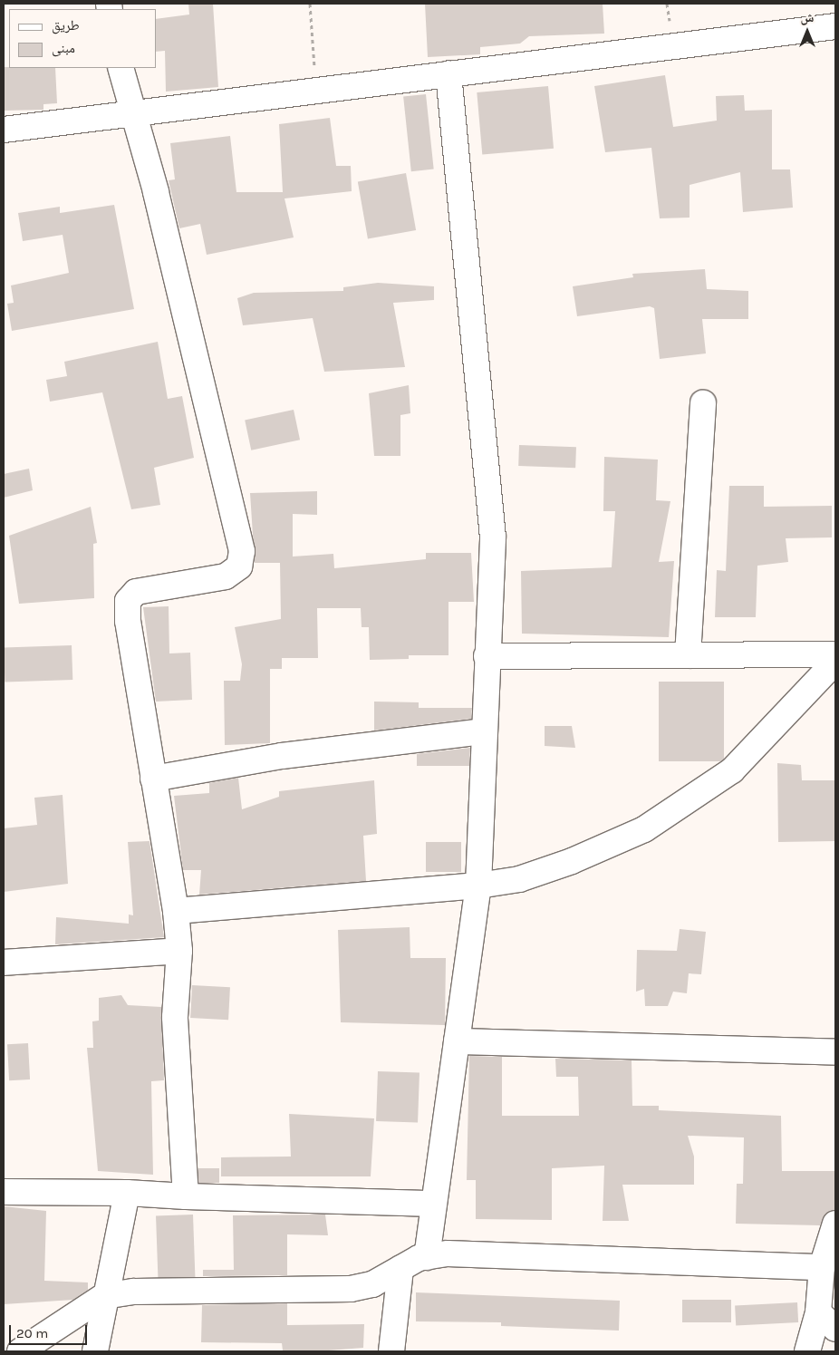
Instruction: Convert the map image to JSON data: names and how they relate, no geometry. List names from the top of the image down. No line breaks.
{"legend":["طريق","مبنى"],"scale_bar":"20 m","north":"top"}
